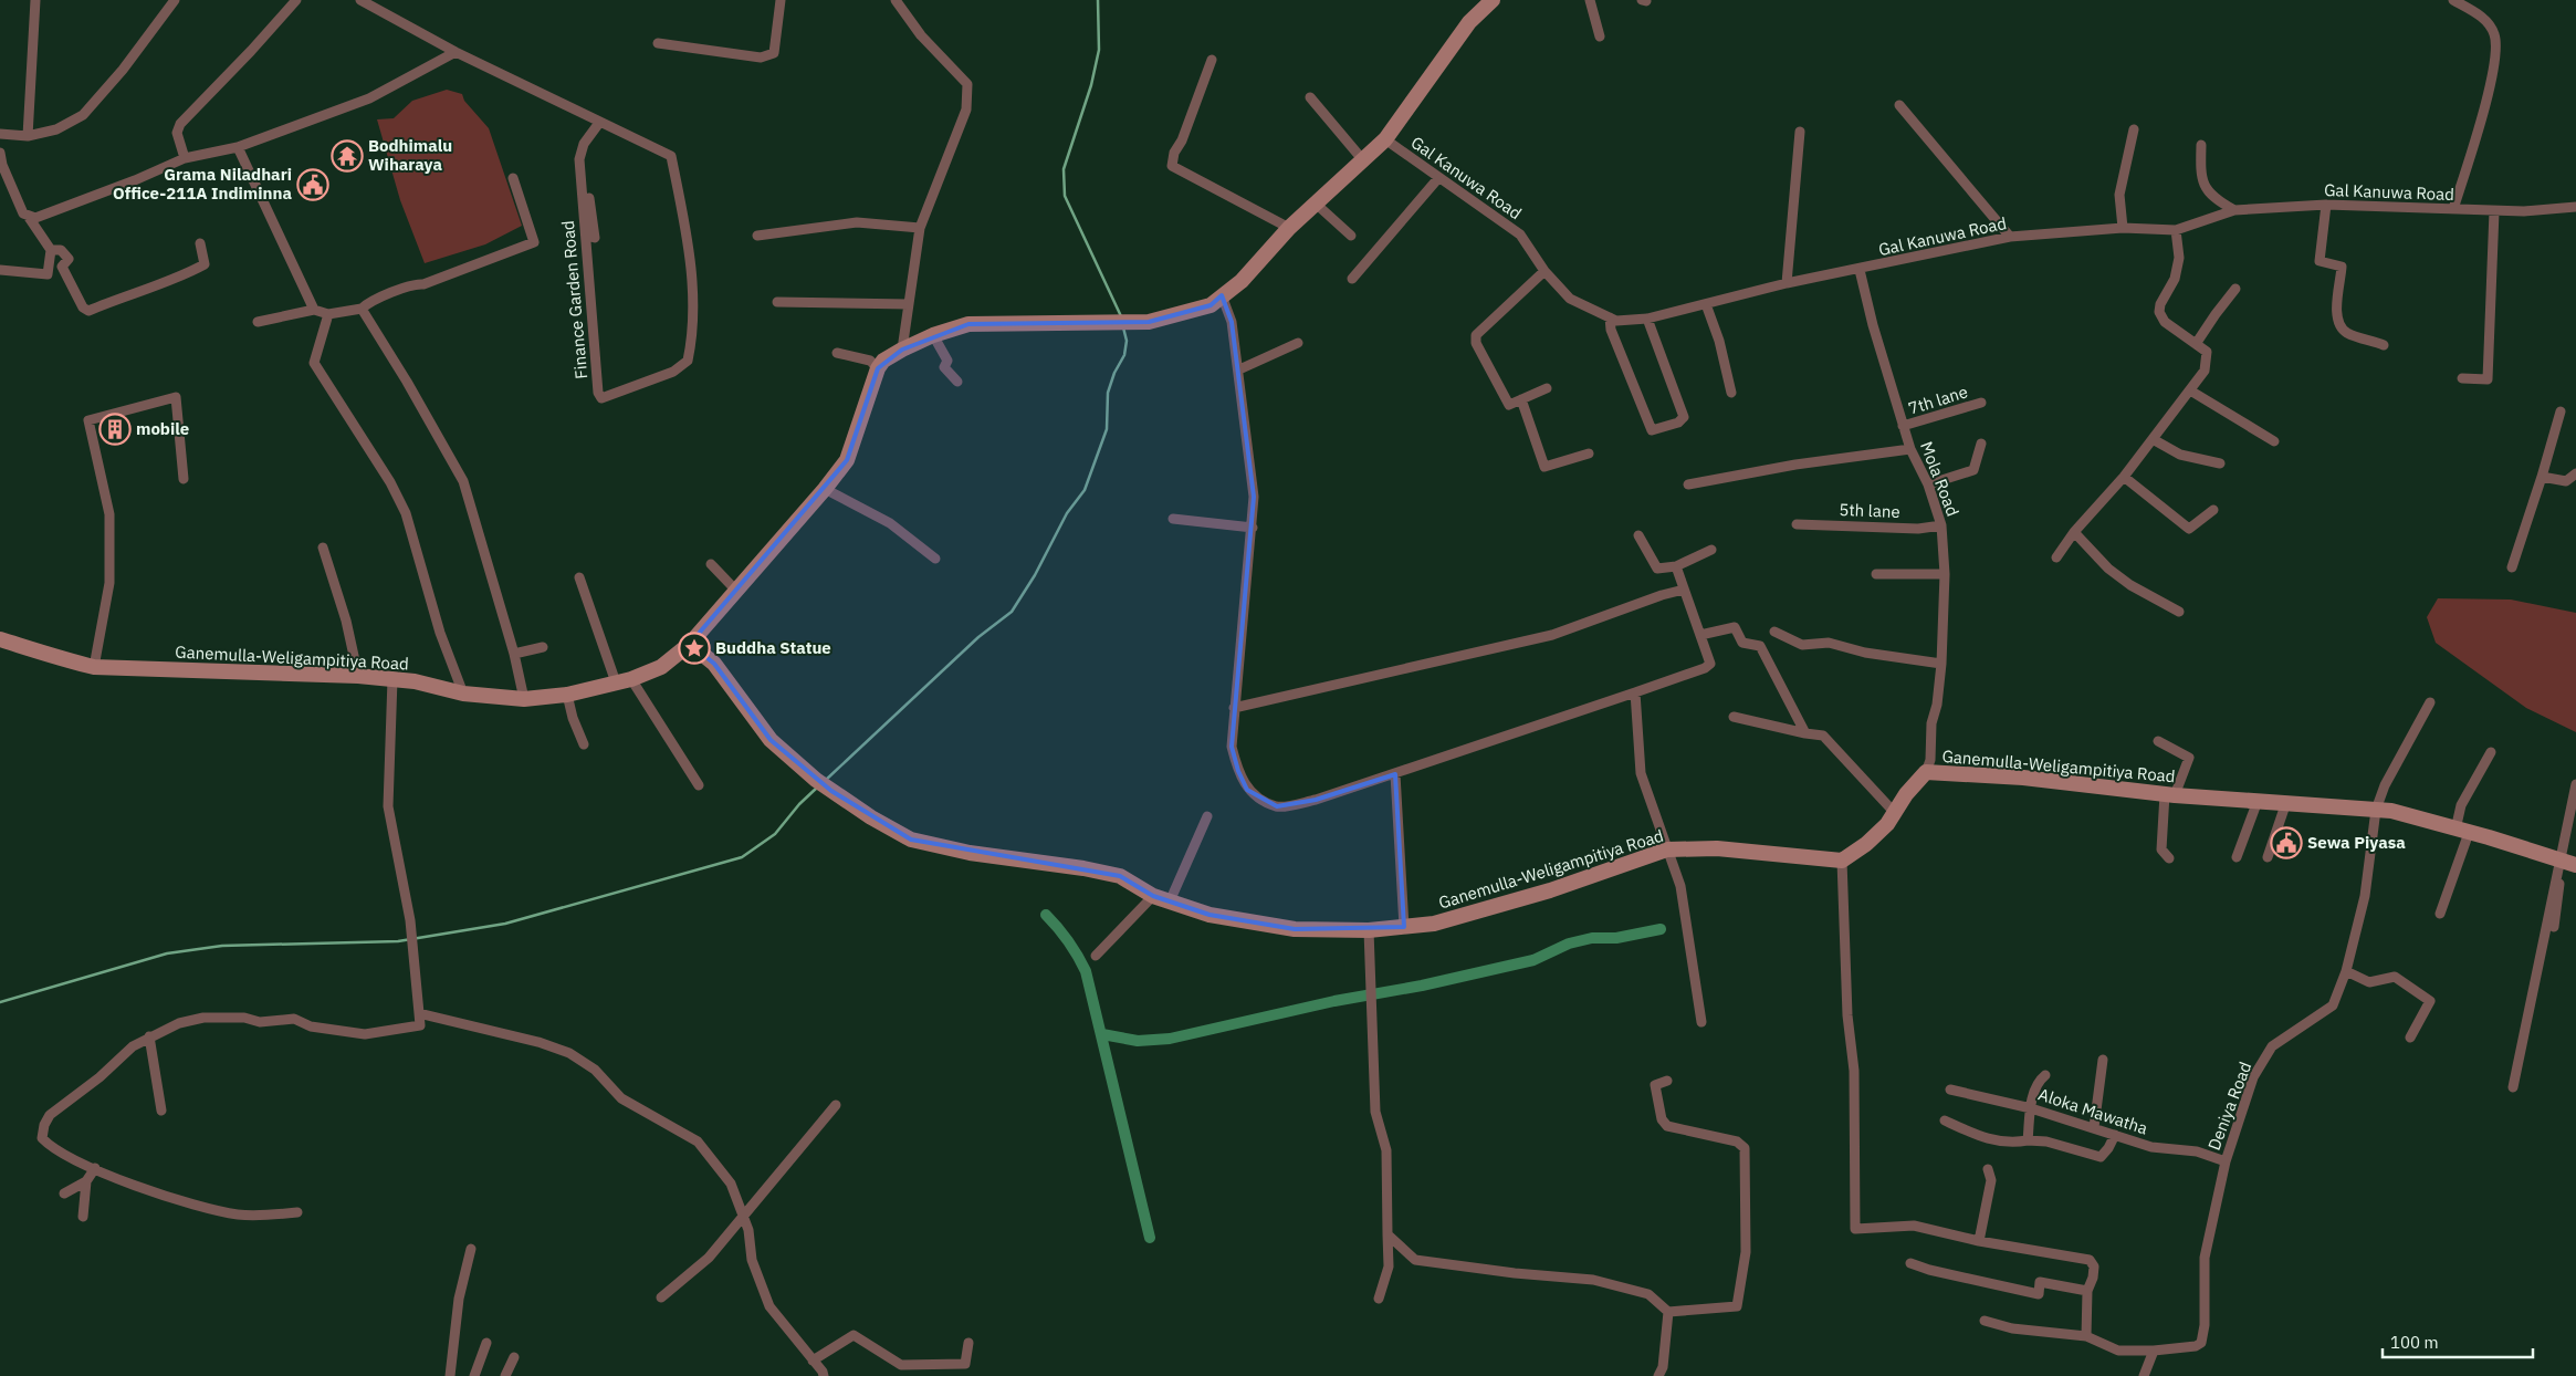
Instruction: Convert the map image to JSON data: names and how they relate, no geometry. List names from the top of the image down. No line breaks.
{"streets":{"street":["Gal Kanuwa Road","Finance Garden Road","7th lane","Mola Road","5th lane","Ganemulla-Weligampitiya Road","Deniya Road","Aloka Mawatha"]},"crossings":[["Gal Kanuwa Road","Mola Road"],["7th lane","Mola Road"],["Mola Road","5th lane"],["Mola Road","Ganemulla-Weligampitiya Road"],["Ganemulla-Weligampitiya Road","Deniya Road"],["Deniya Road","Aloka Mawatha"]],"places":{"temple":["Bodhimalu Wiharaya"],"public building":["Grama Niladhari Office-211A Indiminna","Sewa Piyasa"],"building":["mobile"],"place":["Buddha Statue"]},"scale_bar":"100 m"}
